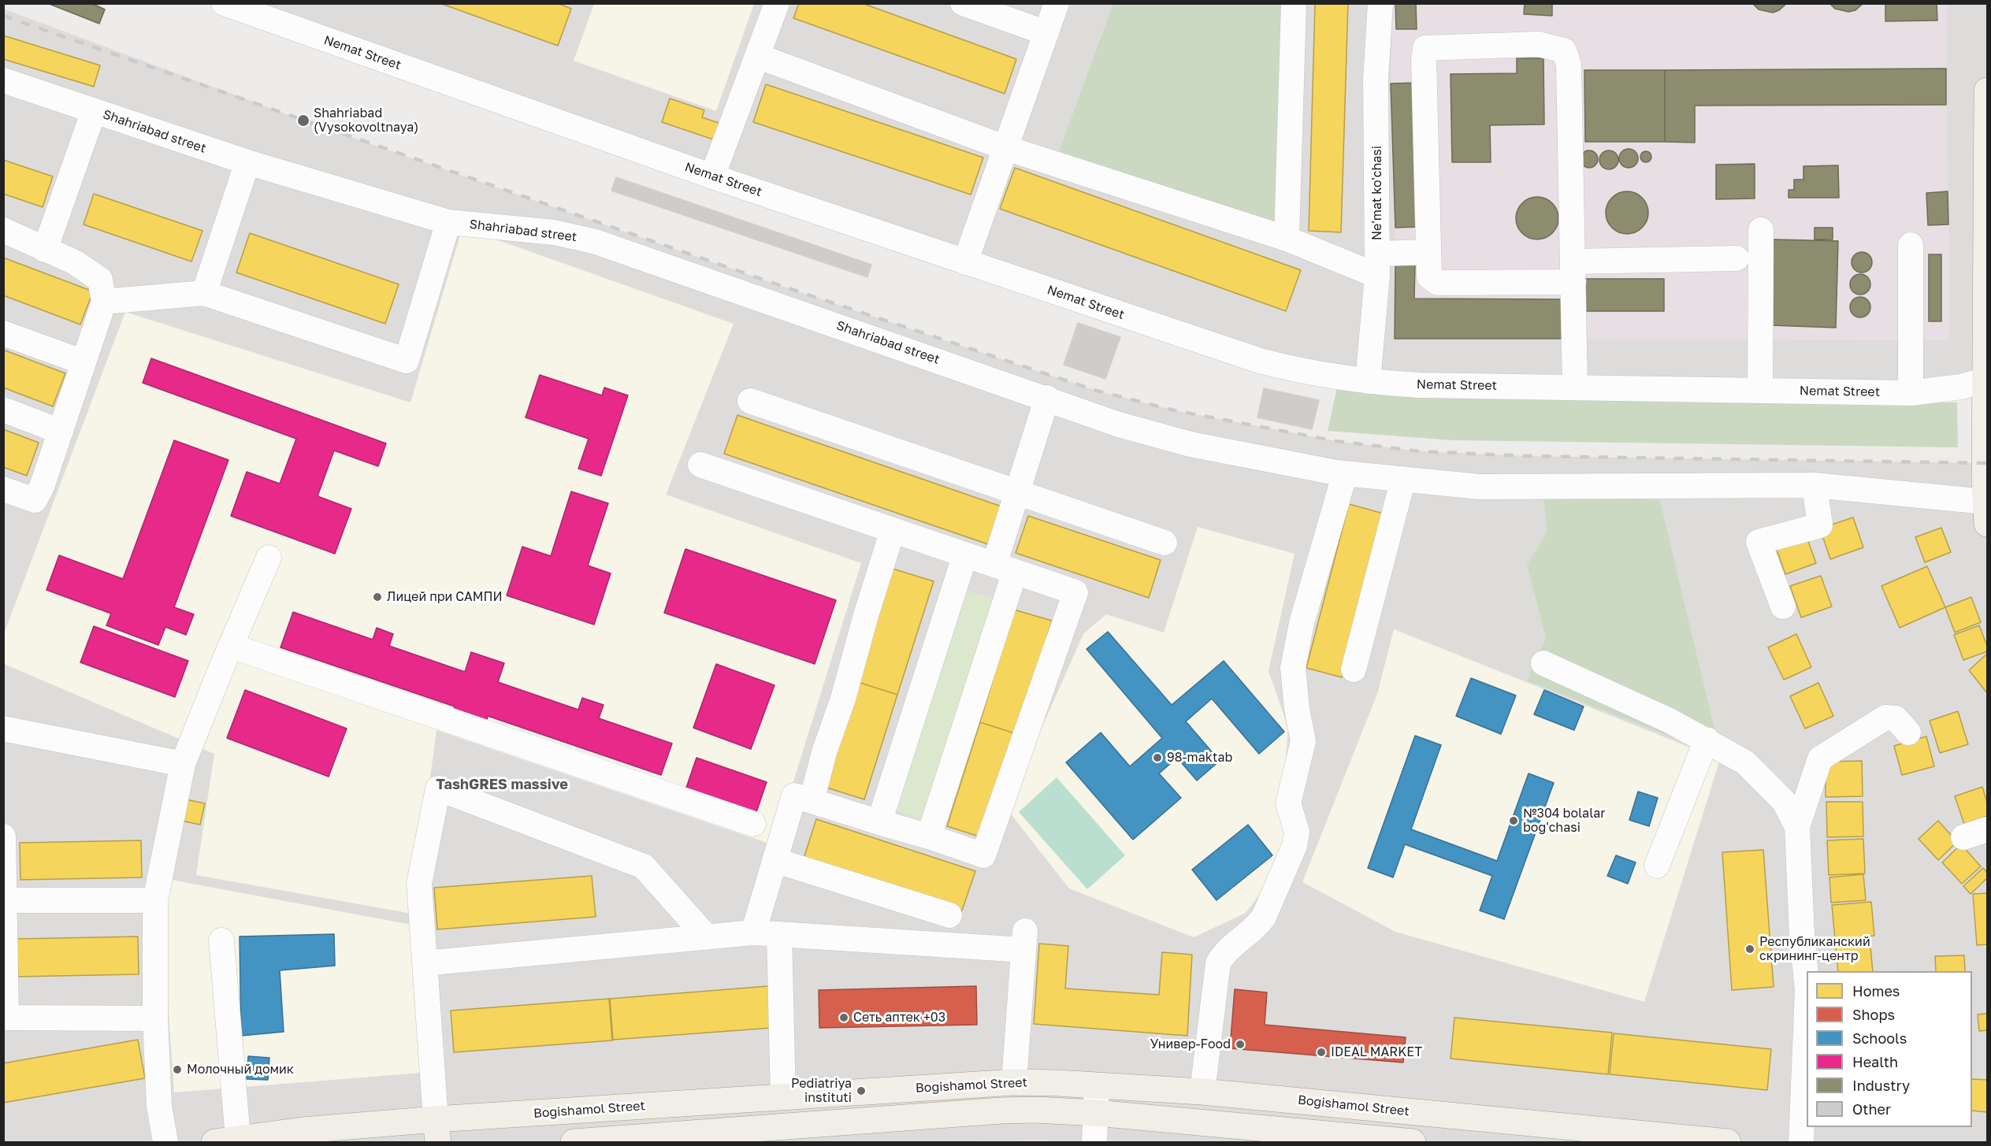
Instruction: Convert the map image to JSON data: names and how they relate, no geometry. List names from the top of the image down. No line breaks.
{"streets":{"main road":["Bogishamol Street"],"street":["Nemat Street","Shahriabad street","Ne'mat ko'chasi"]},"crossings":[["Nemat Street","Ne'mat ko'chasi"]],"districts":["TashGRES massive"],"places":["Shahriabad (Vysokovoltnaya)","Лицей при САМПИ","98-maktab","№304 bolalar bog'chasi","Республиканский скрининг-центр","Сеть аптек +03","Универ-Food","IDEAL MARKET","Молочный домик","Pediatriya instituti"],"legend":["Homes","Shops","Schools","Health","Industry","Other"]}
